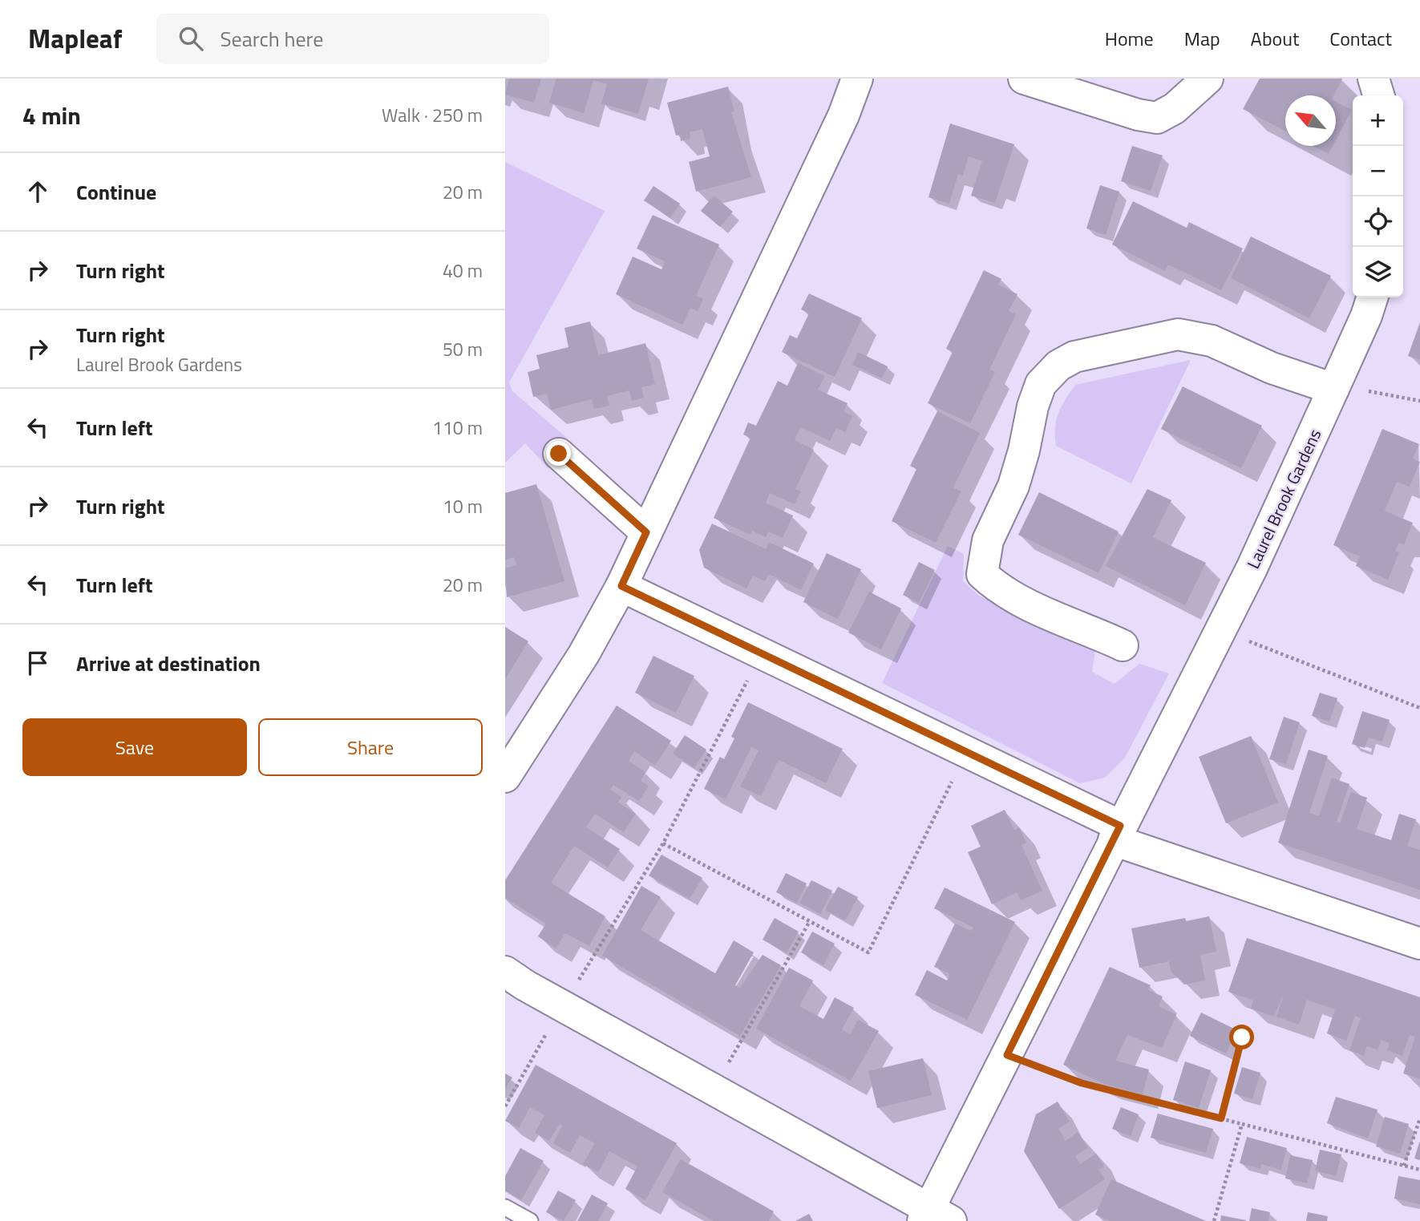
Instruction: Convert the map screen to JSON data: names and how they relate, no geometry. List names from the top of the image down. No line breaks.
{"streets":{"street":["Laurel Brook Gardens"]},"north":"top left","page":{"header":"Mapleaf","search":"Search here","nav":["Home","Map","About","Contact"],"heading":["4 min","Walk · 250 m"],"map_buttons":["+","−"],"list":[["Continue","20 m"],["Turn right","40 m"],["Turn right","Laurel Brook Gardens","50 m"],["Turn left","110 m"],["Turn right","10 m"],["Turn left","20 m"],"Arrive at destination"],"buttons":["Save","Share"]}}
